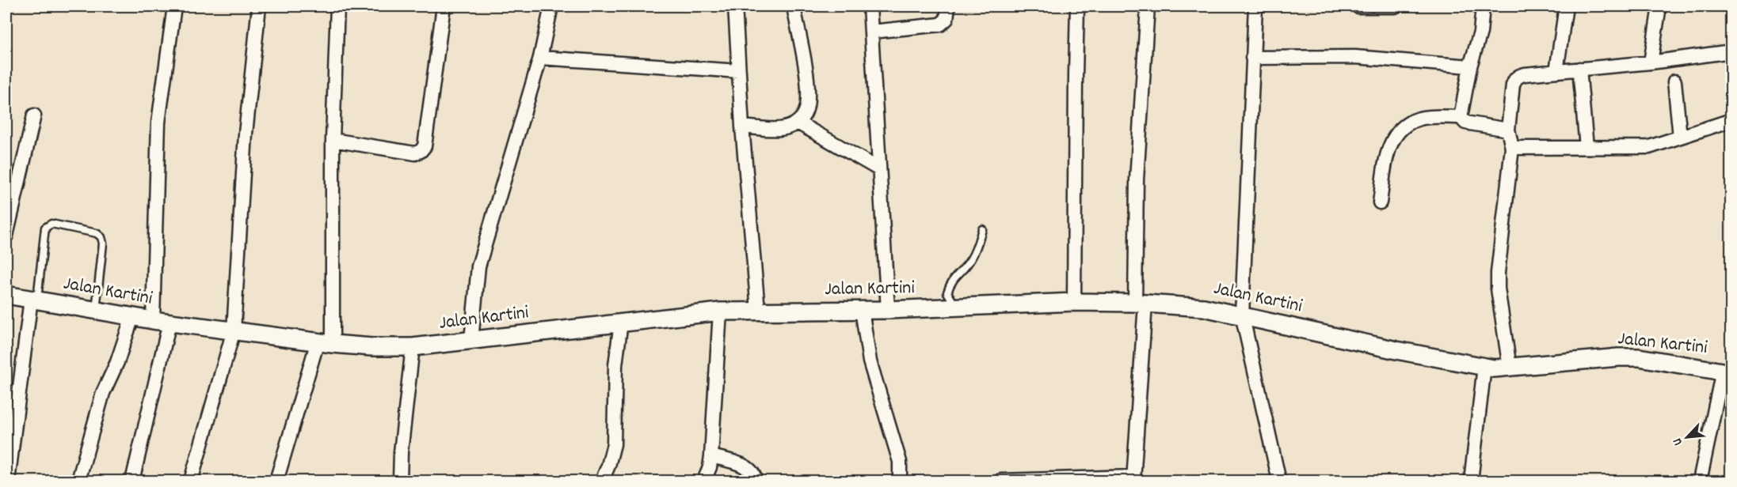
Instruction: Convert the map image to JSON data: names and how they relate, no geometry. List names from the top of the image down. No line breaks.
{"streets":{"street":["Jalan Kartini"]},"north":"bottom left"}
